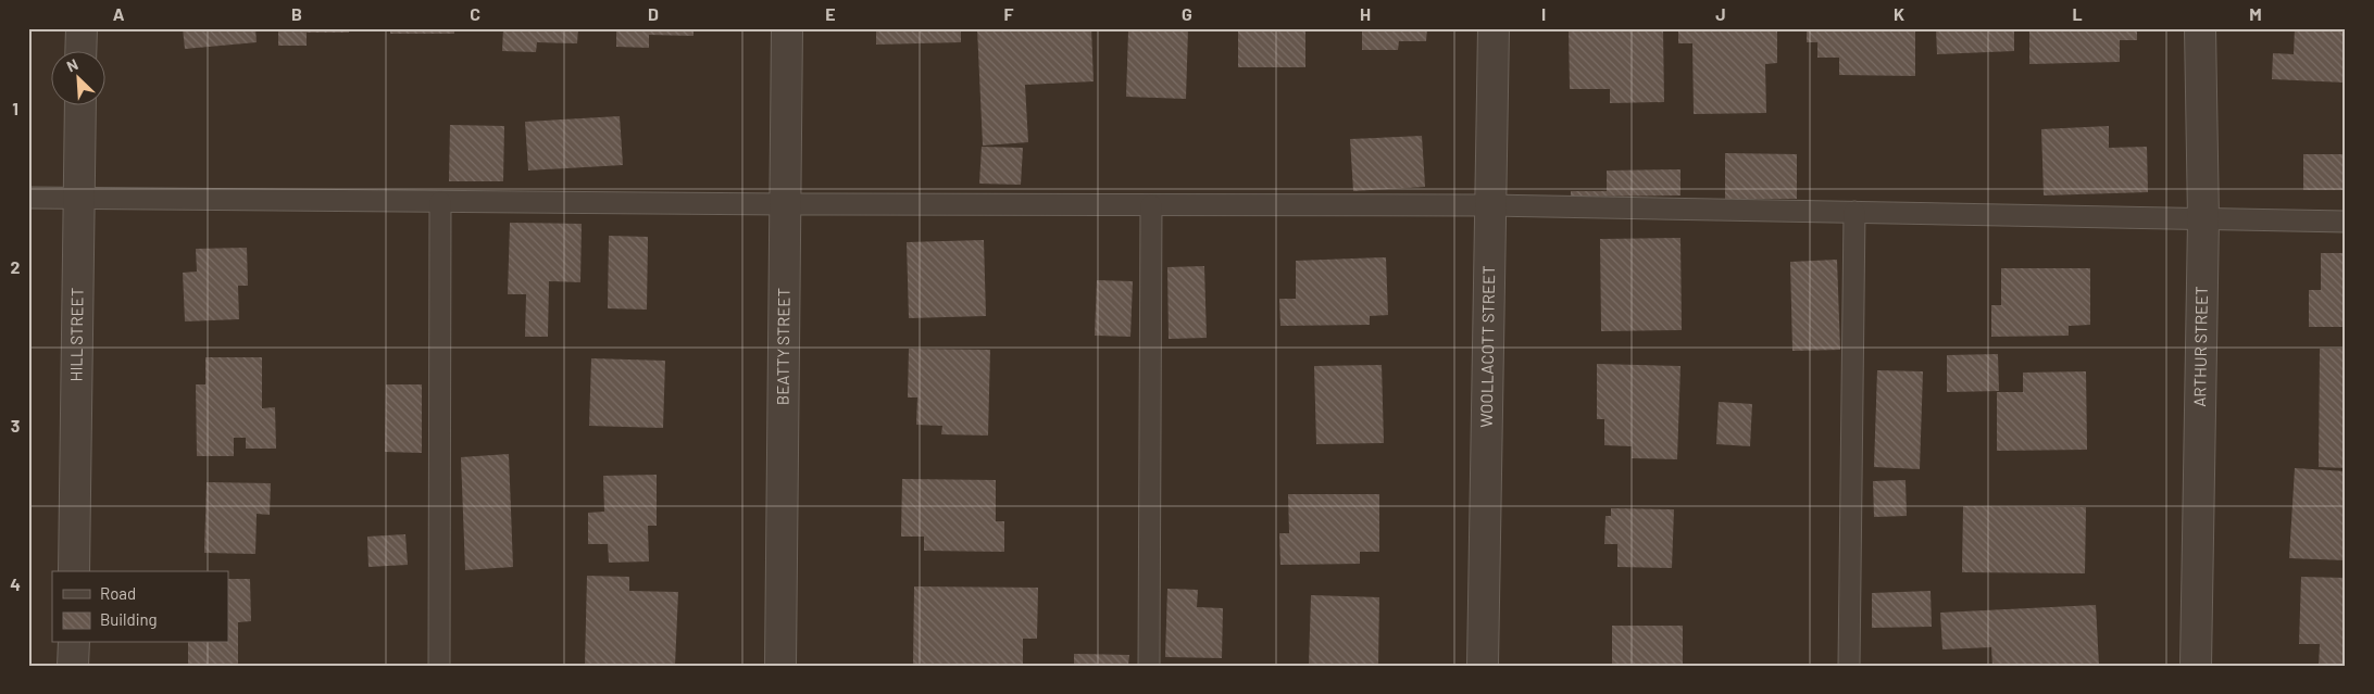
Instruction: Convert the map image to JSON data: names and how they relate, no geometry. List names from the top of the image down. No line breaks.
{"streets":{"street":["HILL STREET","BEATTY STREET","WOOLLACOTT STREET","ARTHUR STREET"]},"legend":["Road","Building"],"north":"top left","grid":{"columns":["A","B","C","D","E","F","G","H","I","J","K","L","M"],"rows":["1","2","3","4"]}}
